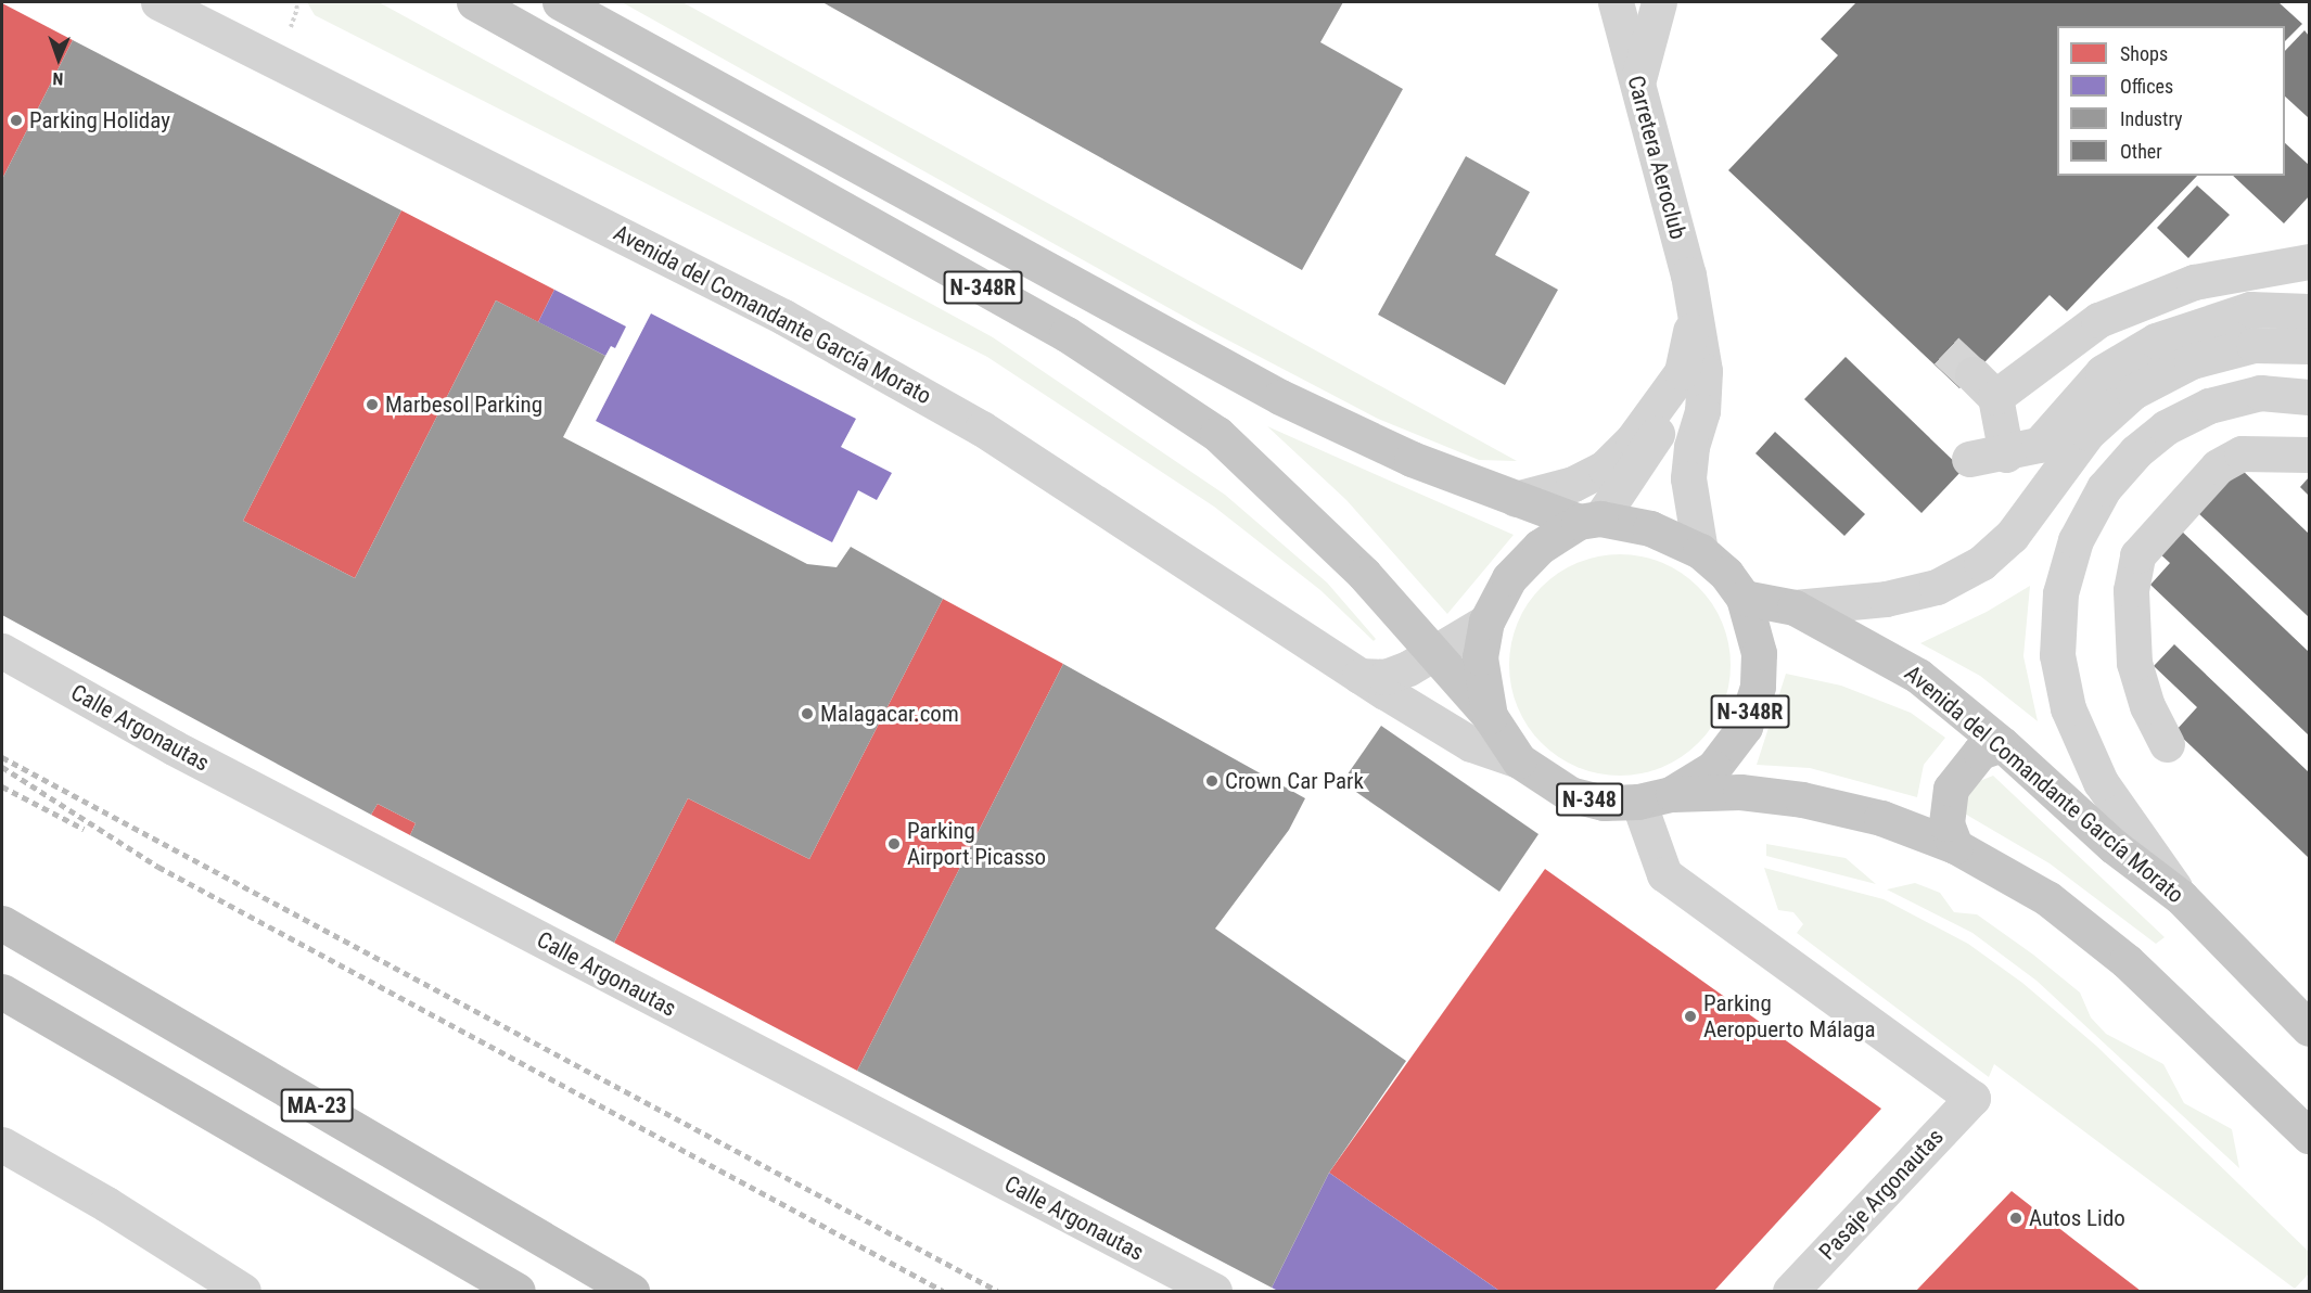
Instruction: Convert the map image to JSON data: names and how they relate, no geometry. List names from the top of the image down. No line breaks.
{"streets":{"highway":["MA-23"],"main road":["N-348R","Avenida del Comandante García Morato","N-348"],"street":["Carretera Aeroclub","Calle Argonautas","Pasaje Argonautas"]},"crossings":[["Carretera Aeroclub","N-348R"],["Carretera Aeroclub","N-348"],["N-348R","Avenida del Comandante García Morato"],["N-348R","N-348"],["N-348R","Pasaje Argonautas"],["Avenida del Comandante García Morato","N-348"],["N-348","Pasaje Argonautas"]],"places":["Parking Holiday","Marbesol Parking","Malagacar.com","Crown Car Park","Parking Airport Picasso","Parking Aeropuerto Málaga","Autos Lido"],"legend":["Shops","Offices","Industry","Other"],"north":"bottom"}
